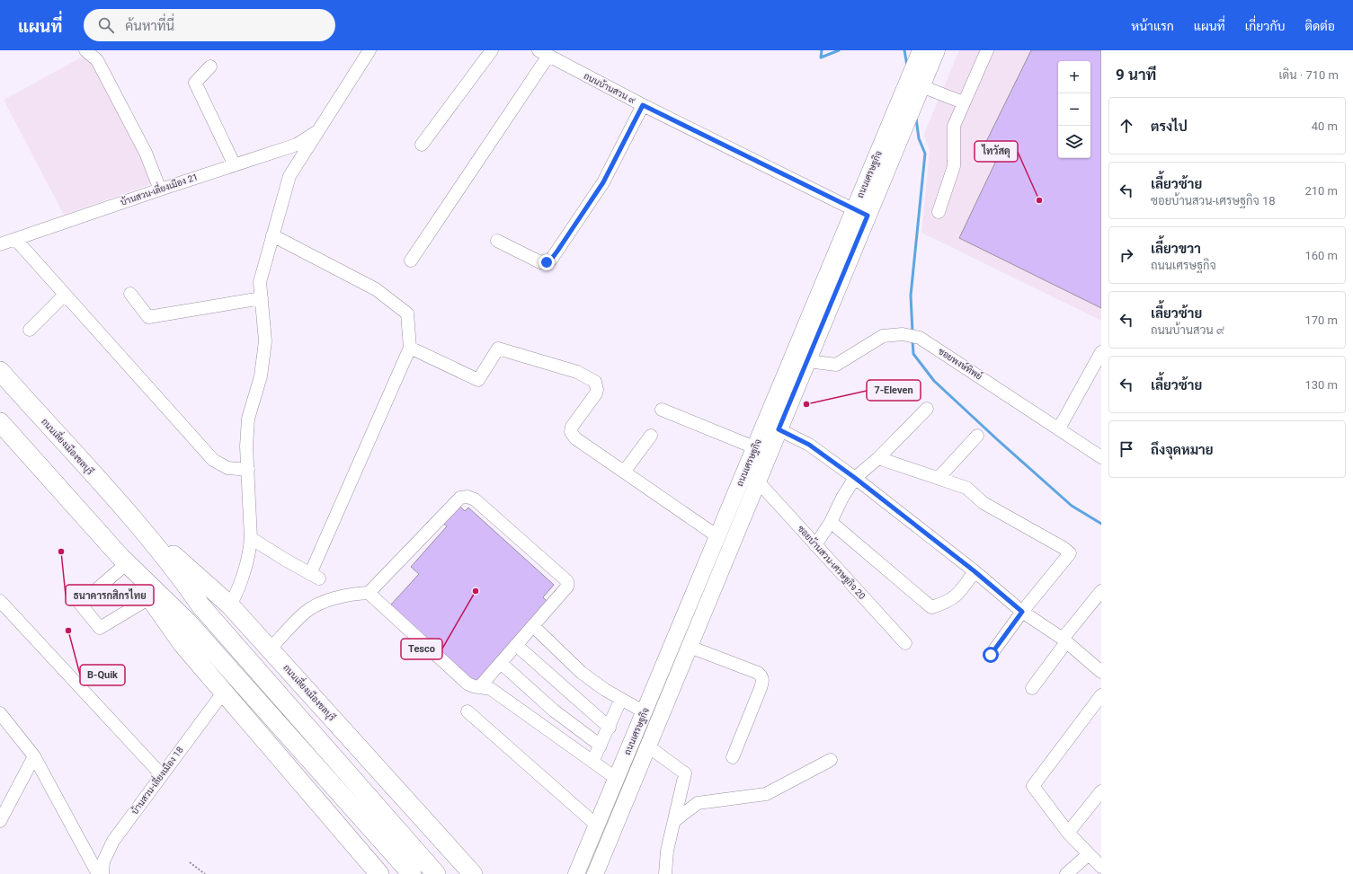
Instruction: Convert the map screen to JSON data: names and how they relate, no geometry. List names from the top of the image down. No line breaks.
{"streets":{"highway":["ถนนเลี่ยงเมืองชลบุรี"],"main road":["ถนนเศรษฐกิจ"],"street":["ถนนบ้านสวน ๙","บ้านสวน-เลี่ยงเมือง 21","ซอยพงษ์ทิพย์","ซอยบ้านสวน-เศรษฐกิจ 20","บ้านสวน-เลี่ยงเมือง 18"]},"crossings":[["ถนนบ้านสวน ๙","ถนนเศรษฐกิจ"],["ถนนเศรษฐกิจ","ซอยพงษ์ทิพย์"],["ถนนเศรษฐกิจ","ซอยบ้านสวน-เศรษฐกิจ 20"]],"places":["ไทวัสดุ","7-Eleven","ธนาคารกสิกรไทย","Tesco","B-Quik"],"page":{"header":"แผนที่","search":"ค้นหาที่นี่","nav":["หน้าแรก","แผนที่","เกี่ยวกับ","ติดต่อ"],"heading":["9 นาที","เดิน · 710 m"],"map_buttons":["+","−"],"list":[["ตรงไป","40 m"],["เลี้ยวซ้าย","ซอยบ้านสวน-เศรษฐกิจ 18","210 m"],["เลี้ยวขวา","ถนนเศรษฐกิจ","160 m"],["เลี้ยวซ้าย","ถนนบ้านสวน ๙","170 m"],["เลี้ยวซ้าย","130 m"],"ถึงจุดหมาย"]}}
